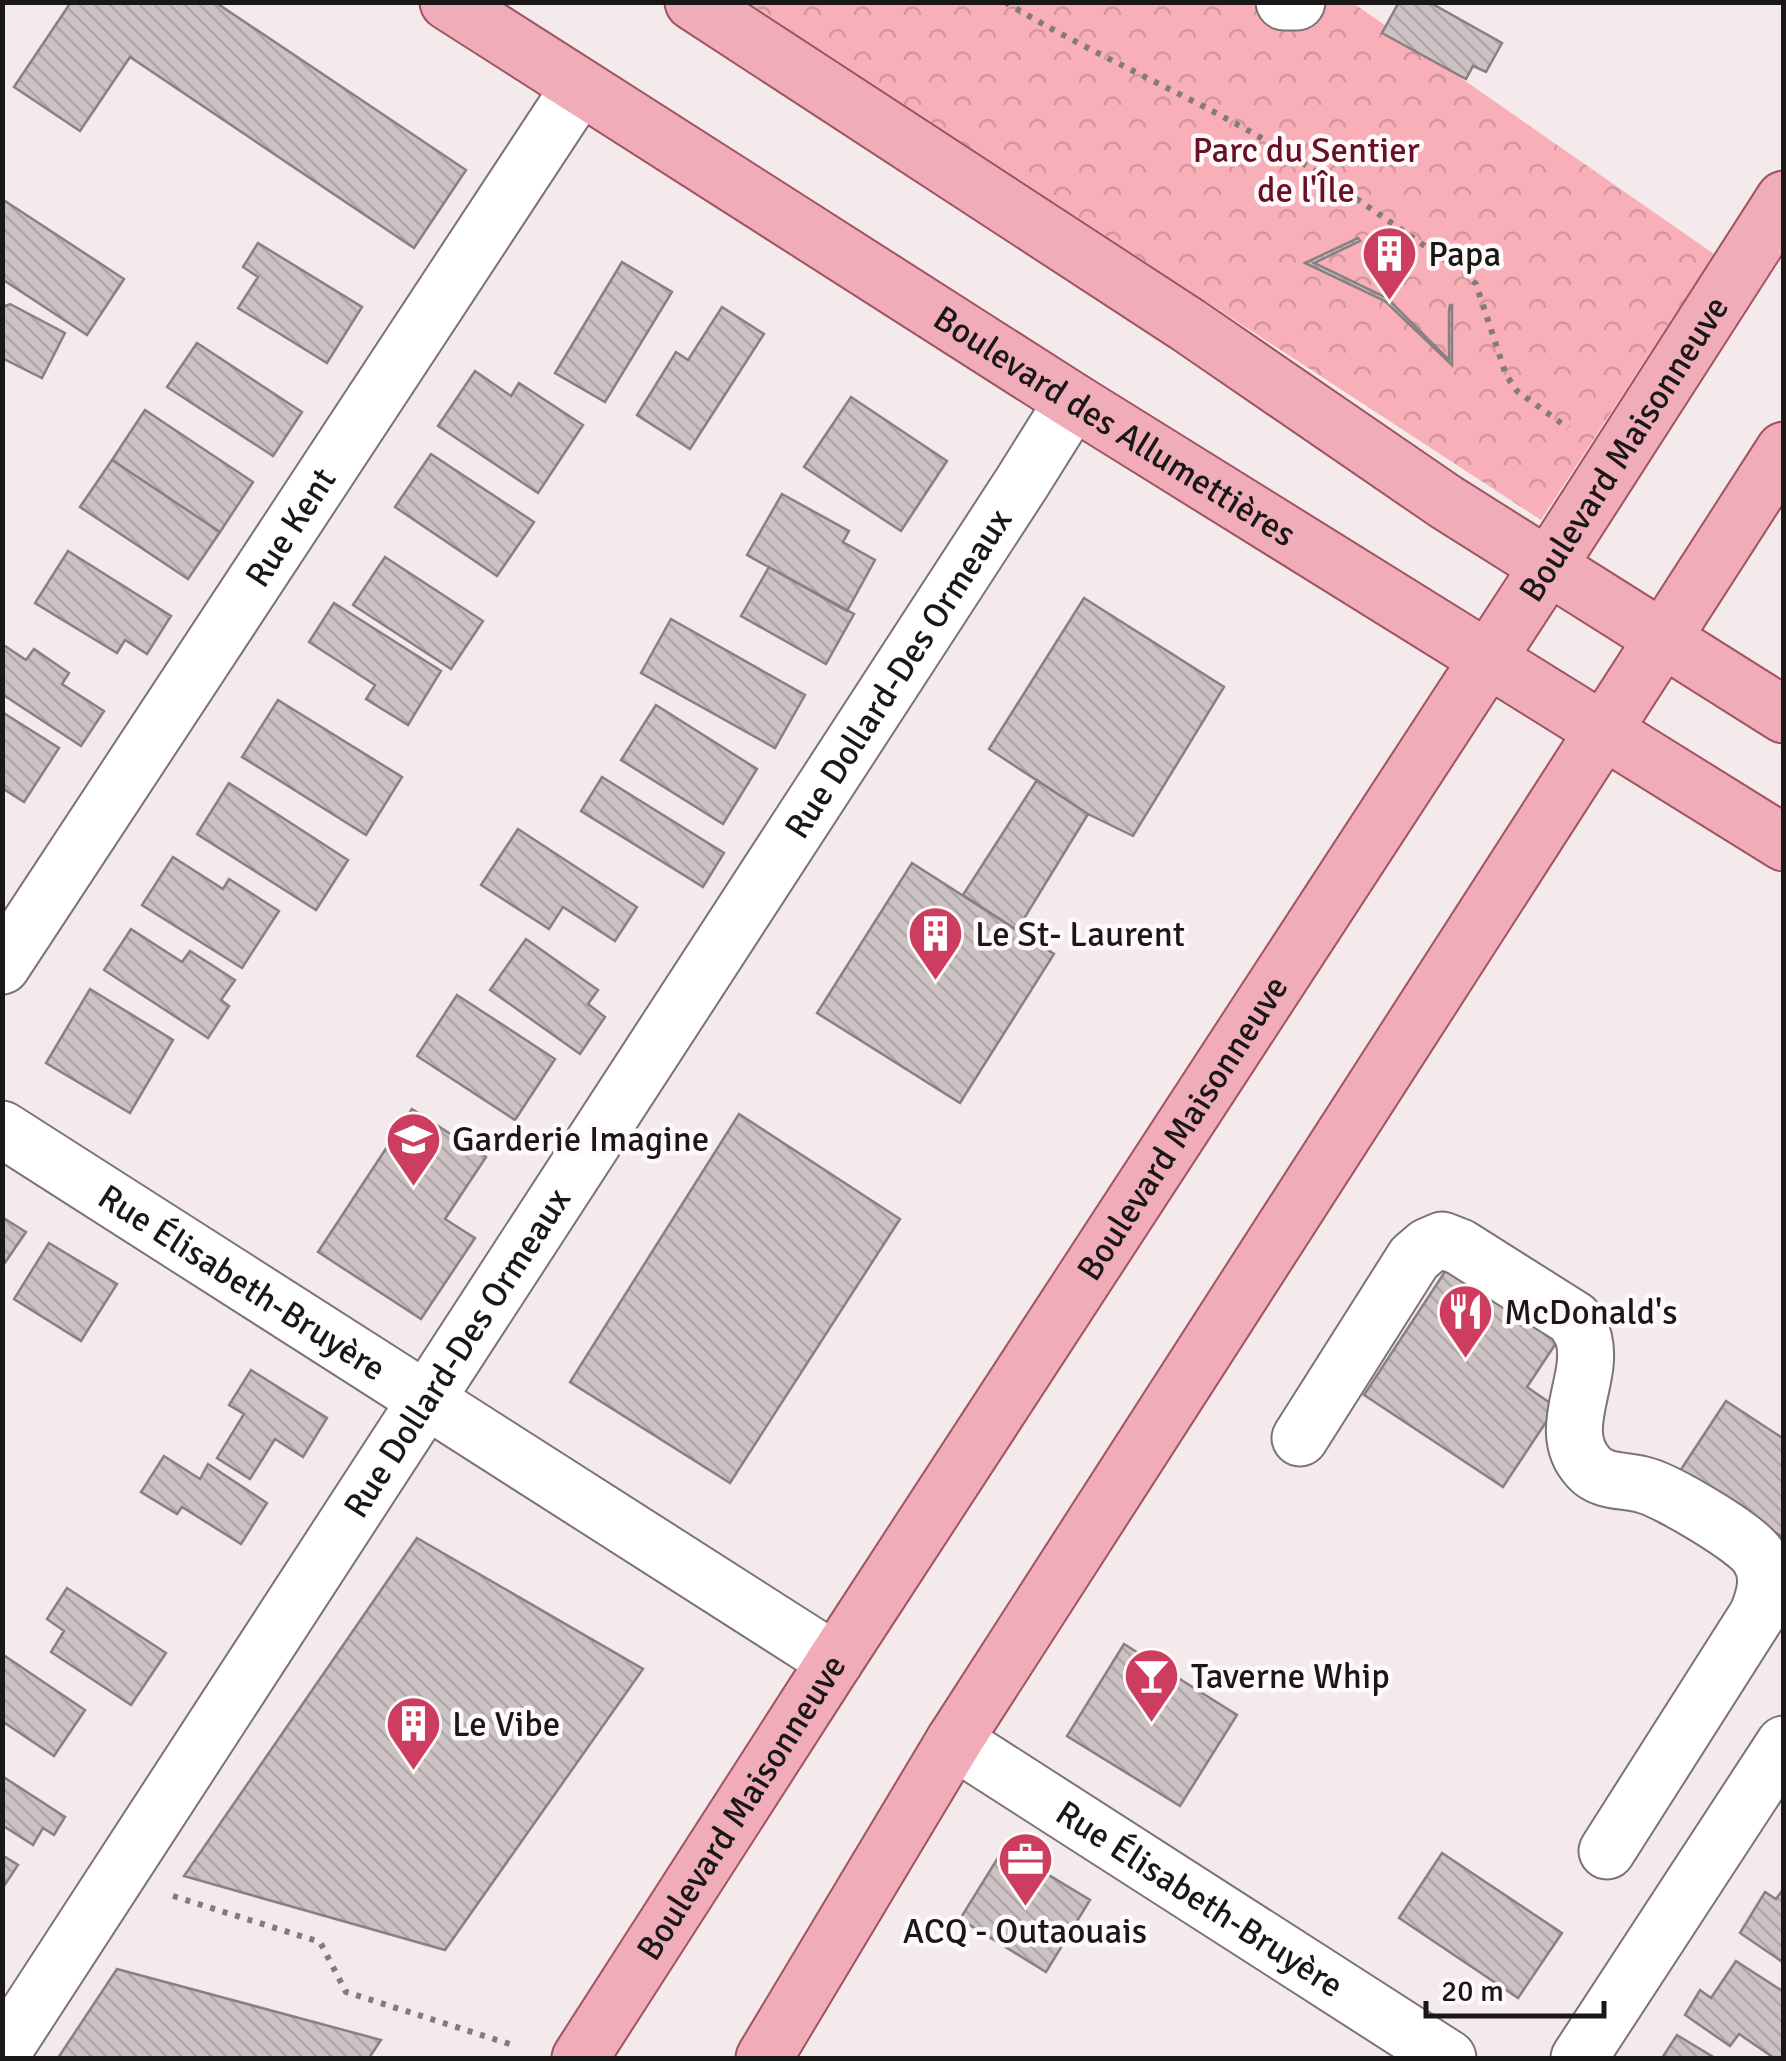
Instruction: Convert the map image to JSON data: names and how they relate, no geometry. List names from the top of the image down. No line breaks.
{"streets":{"main road":["Boulevard des Allumettières","Boulevard Maisonneuve"],"street":["Rue Kent","Rue Dollard-Des Ormeaux","Rue Élisabeth-Bruyère"]},"crossings":[["Boulevard des Allumettières","Boulevard Maisonneuve"],["Boulevard des Allumettières","Rue Kent"],["Boulevard des Allumettières","Rue Dollard-Des Ormeaux"],["Boulevard Maisonneuve","Rue Élisabeth-Bruyère"],["Rue Dollard-Des Ormeaux","Rue Élisabeth-Bruyère"]],"parks":["Parc du Sentier de l'Île"],"places":{"building":["Papa","Le St- Laurent","Le Vibe"],"school or university":["Garderie Imagine"],"restaurant":["McDonald's"],"bar":["Taverne Whip"],"office":["ACQ - Outaouais"]},"scale_bar":"20 m"}
